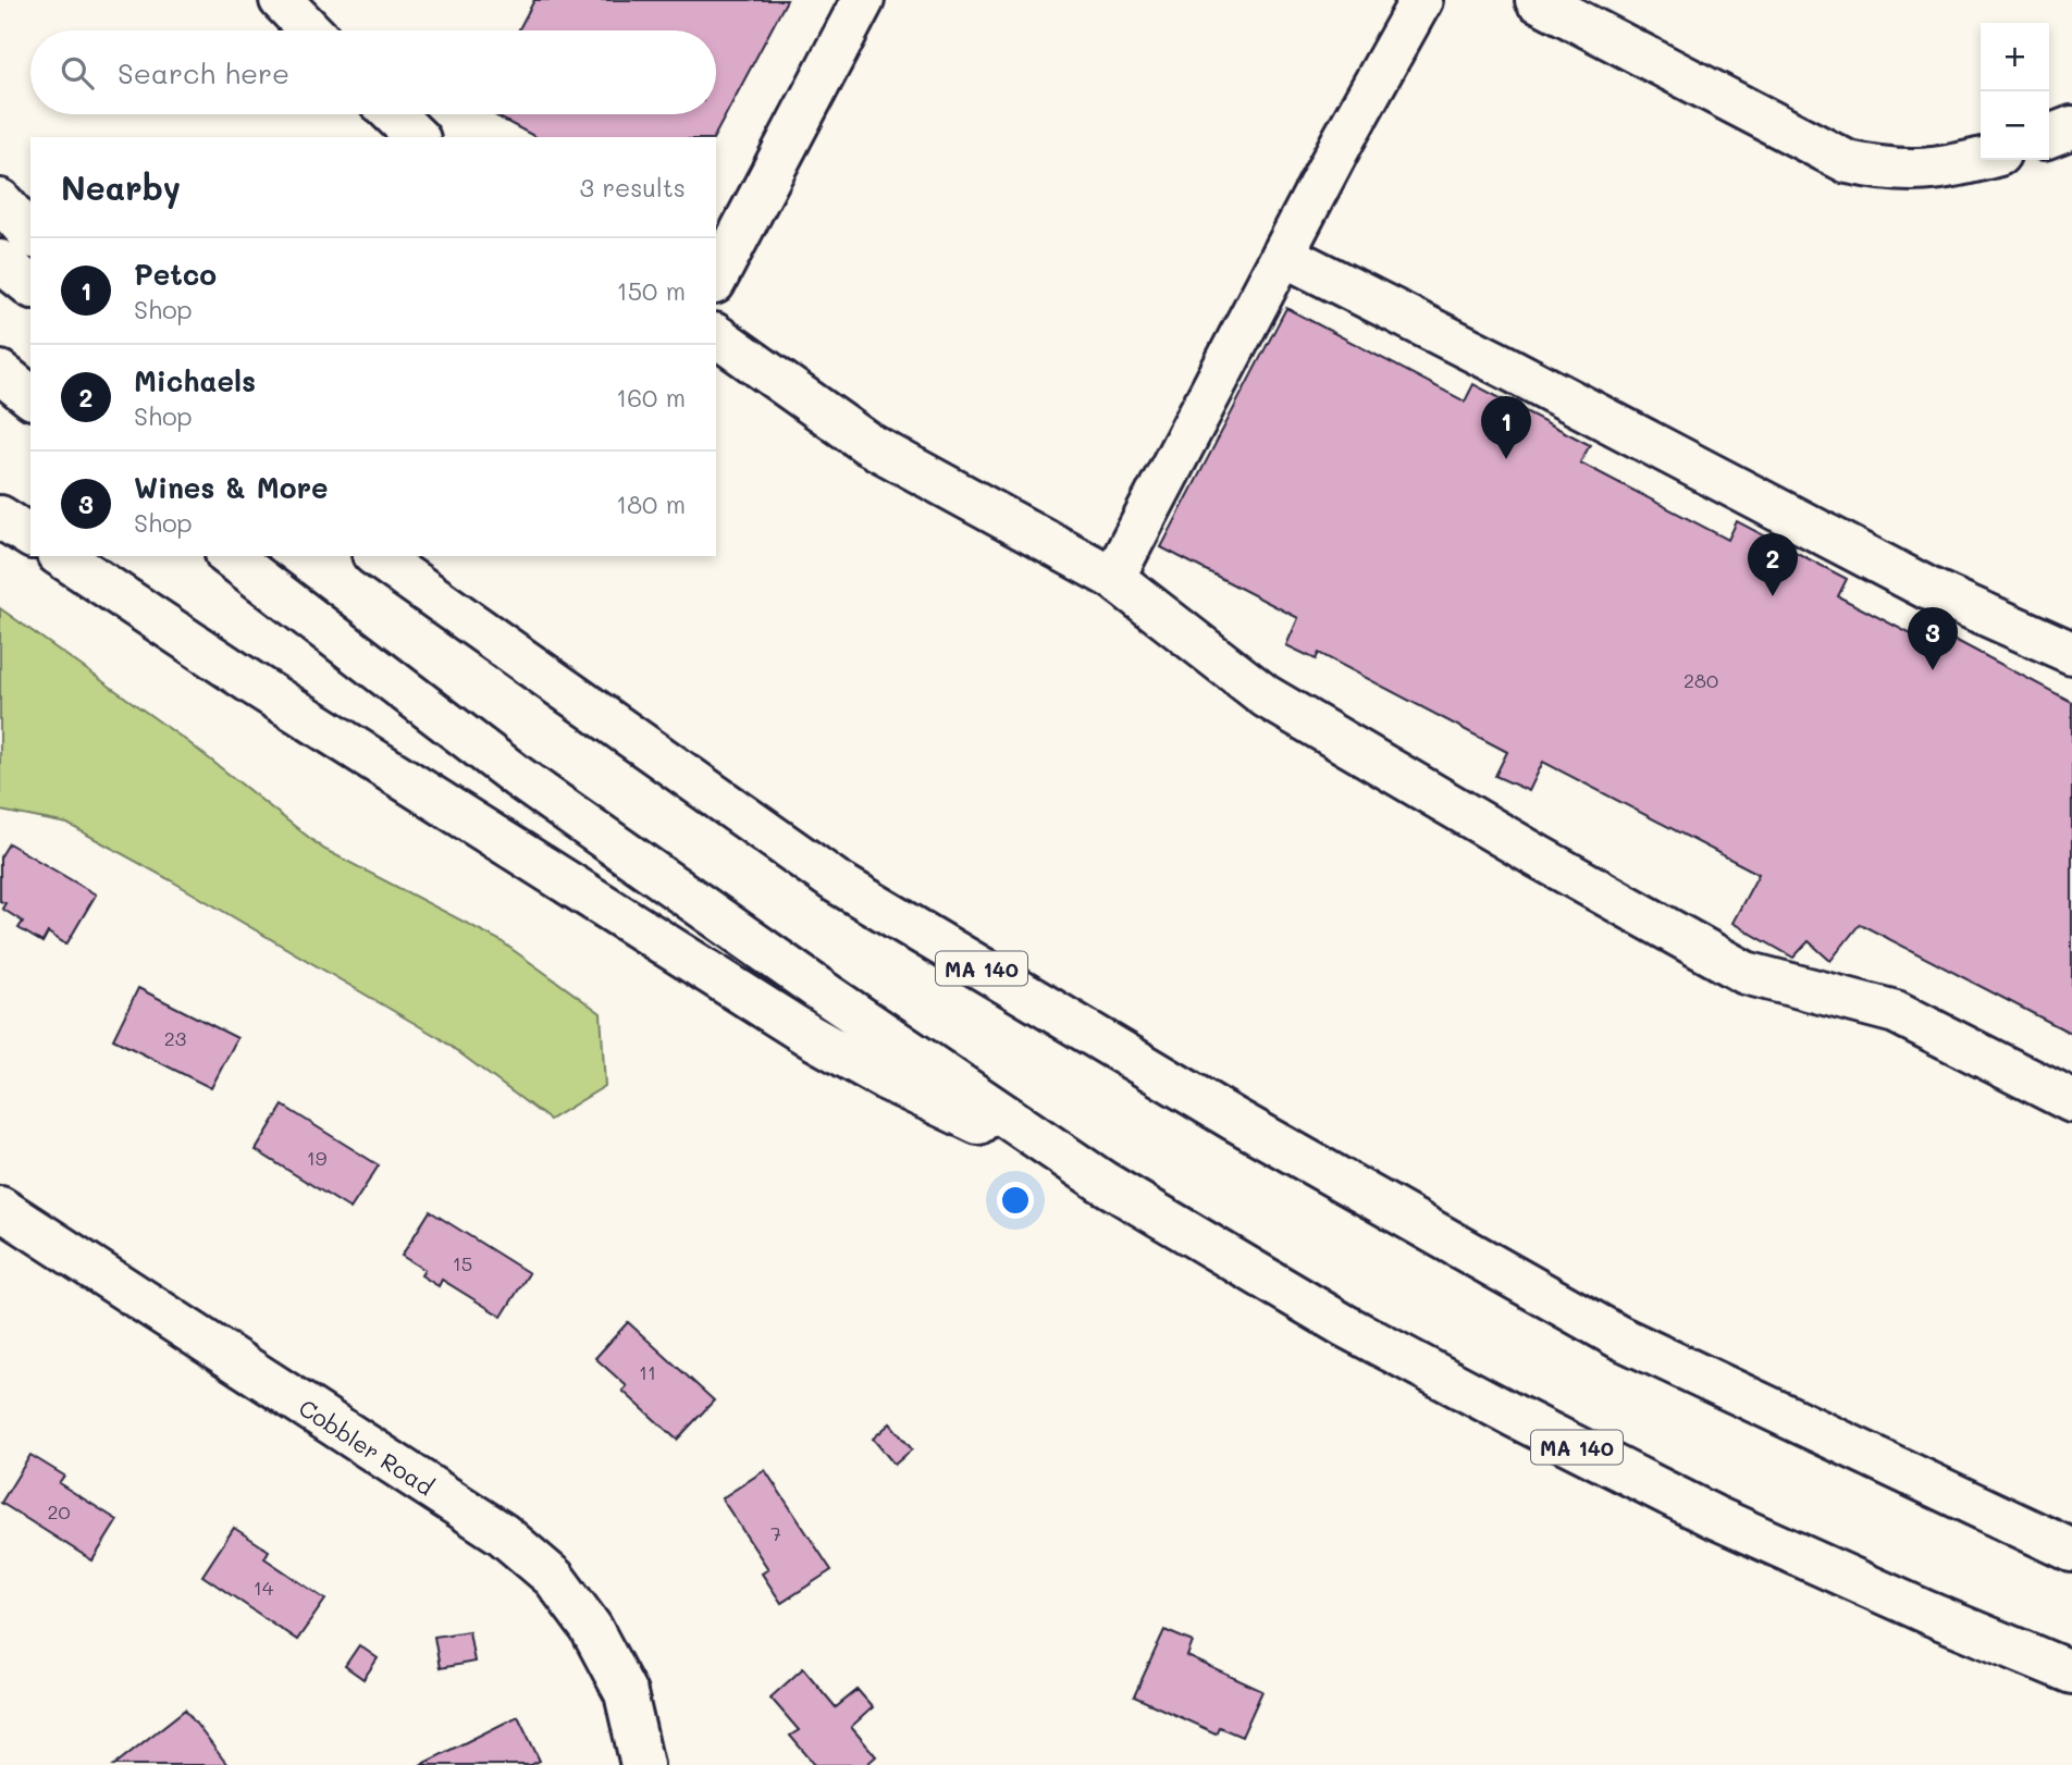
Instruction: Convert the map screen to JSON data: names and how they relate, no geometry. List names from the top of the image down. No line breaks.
{"streets":{"main road":["MA 140","Cobbler Road"]},"house_numbers":["280","23","19","15","11","20","7","14"],"page":{"map_buttons":["+","−"],"search":"Search here","heading":["Nearby","3 results"],"list":[{"mark":"1","name":"Petco","note":"Shop","value":"150 m"},{"mark":"2","name":"Michaels","note":"Shop","value":"160 m"},{"mark":"3","name":"Wines & More","note":"Shop","value":"180 m"}],"pins":["1","2","3"]}}
